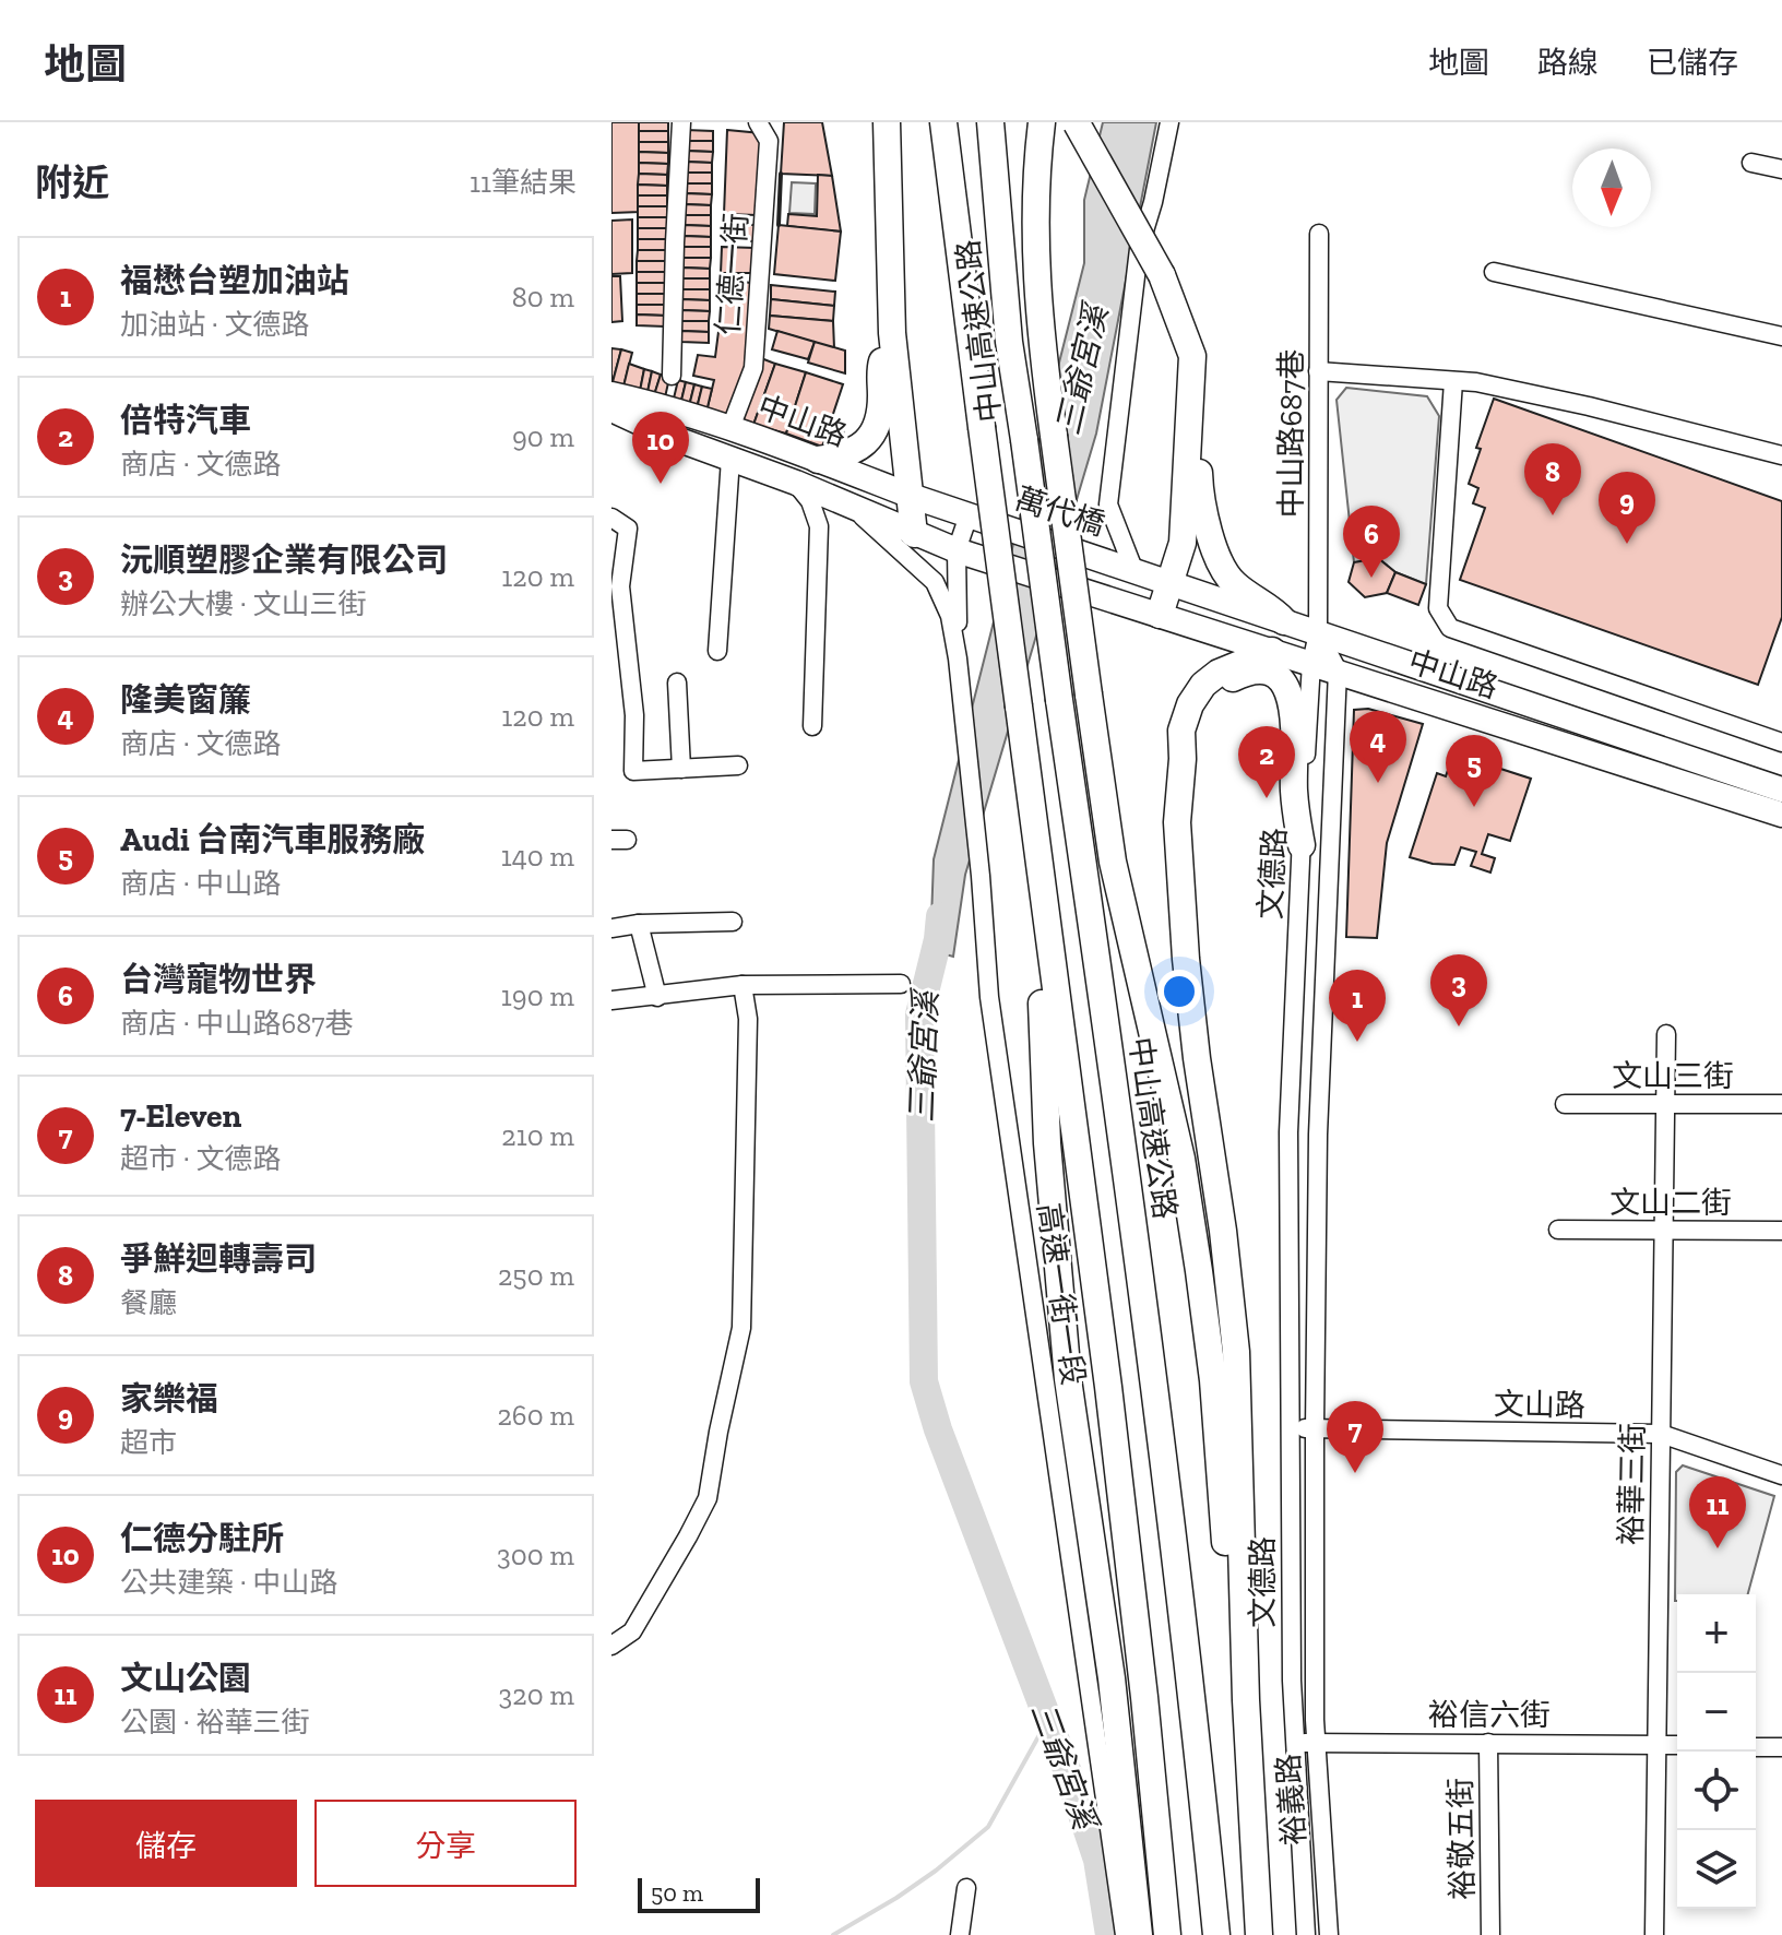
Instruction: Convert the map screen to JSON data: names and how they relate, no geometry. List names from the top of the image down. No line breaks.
{"streets":{"highway":["中山高速公路"],"main road":["中山路","萬代橋"],"street":["仁德一街","中山路687巷","文德路","文山三街","文山二街","高速一街一段","文山路","裕華三街","裕信六街","裕義路","裕敬五街"]},"crossings":[["仁德一街","中山路"],["中山路","中山路687巷"],["中山路","萬代橋"],["中山路","文德路"],["中山路","高速一街一段"],["中山路687巷","文德路"],["萬代橋","高速一街一段"],["文德路","文山路"],["文德路","裕義路"],["文山三街","裕華三街"],["文山二街","裕華三街"],["文山路","裕華三街"],["裕華三街","裕信六街"],["裕信六街","裕義路"],["裕信六街","裕敬五街"]],"water":["三爺宮溪"],"scale_bar":"50 m","north":"bottom","page":{"header":"地圖","nav":["地圖","路線","已儲存"],"heading":["附近","11筆結果"],"list":[{"mark":"1","name":"福懋台塑加油站","note":"加油站 · 文德路","value":"80 m"},{"mark":"2","name":"倍特汽車","note":"商店 · 文德路","value":"90 m"},{"mark":"3","name":"沅順塑膠企業有限公司","note":"辦公大樓 · 文山三街","value":"120 m"},{"mark":"4","name":"隆美窗簾","note":"商店 · 文德路","value":"120 m"},{"mark":"5","name":"Audi 台南汽車服務廠","note":"商店 · 中山路","value":"140 m"},{"mark":"6","name":"台灣寵物世界","note":"商店 · 中山路687巷","value":"190 m"},{"mark":"7","name":"7-Eleven","note":"超市 · 文德路","value":"210 m"},{"mark":"8","name":"爭鮮迴轉壽司","note":"餐廳","value":"250 m"},{"mark":"9","name":"家樂福","note":"超市","value":"260 m"},{"mark":"10","name":"仁德分駐所","note":"公共建築 · 中山路","value":"300 m"},{"mark":"11","name":"文山公園","note":"公園 · 裕華三街","value":"320 m"}],"pins":["10","8","9","6","4","2","5","3","1","7","11"],"map_buttons":["+","−"],"buttons":["儲存","分享"],"scale":"50 m"}}
